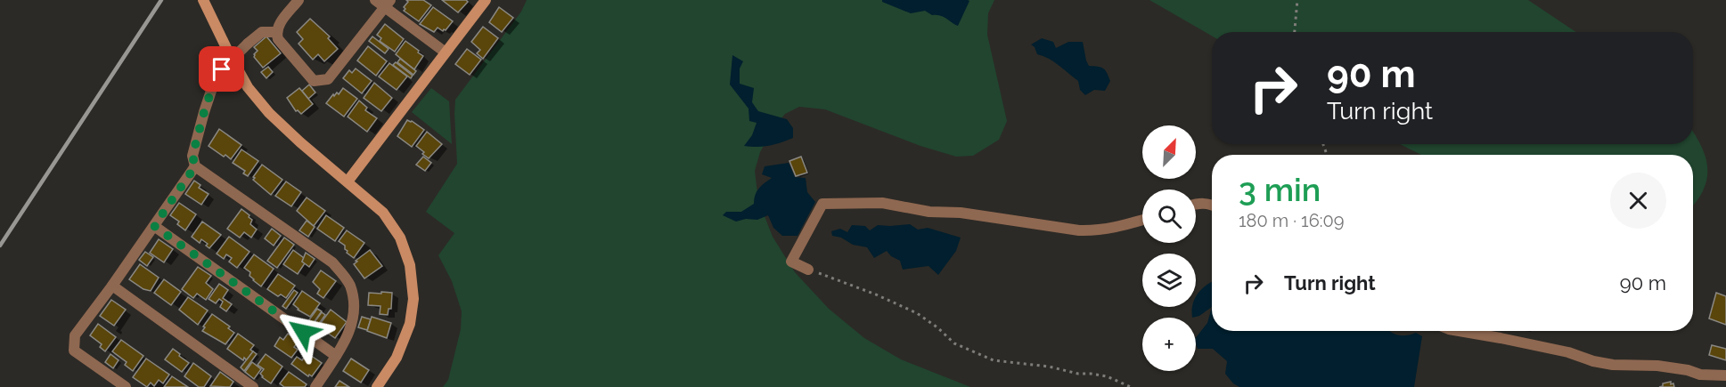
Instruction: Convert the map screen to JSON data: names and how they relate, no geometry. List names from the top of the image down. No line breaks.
{"north":"top right","page":{"turn":["90 m","Turn right"],"map_buttons":"+","heading":["3 min","180 m · 16:09"],"list":[{"name":"Turn right","value":"90 m"}]}}
